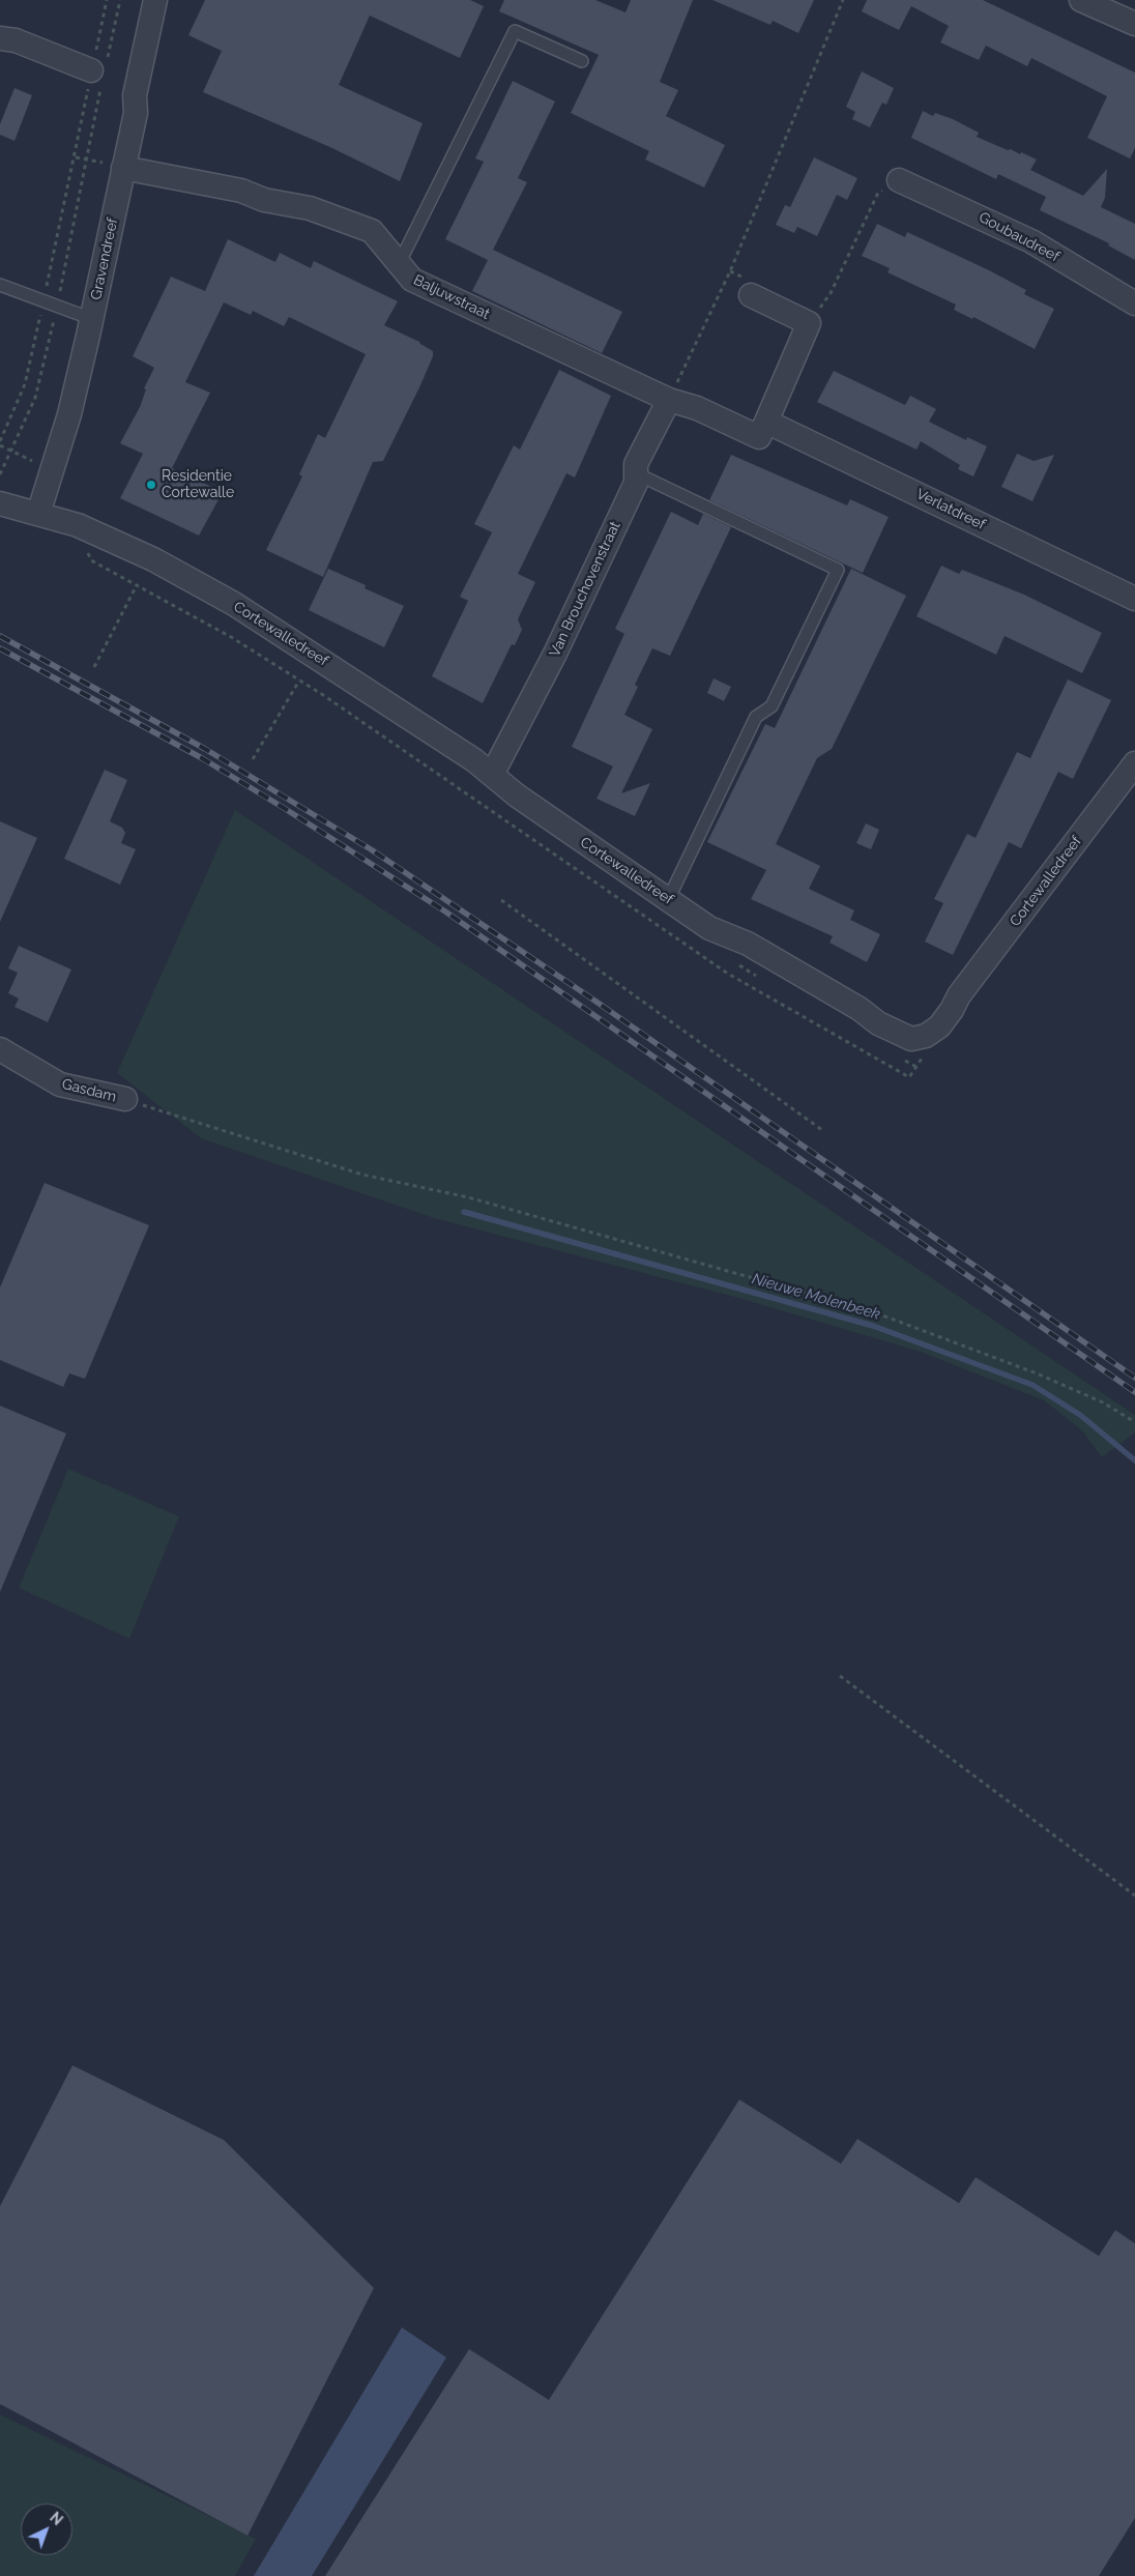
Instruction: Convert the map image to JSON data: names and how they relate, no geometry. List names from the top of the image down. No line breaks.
{"streets":{"street":["Goubaudreef","Gravendreef","Baljuwstraat","Verlatdreef","Van Brouchovenstraat","Cortewalledreef","Gasdam"]},"crossings":[["Gravendreef","Baljuwstraat"],["Gravendreef","Cortewalledreef"],["Baljuwstraat","Van Brouchovenstraat"],["Van Brouchovenstraat","Cortewalledreef"]],"water":["Nieuwe Molenbeek"],"places":["Residentie Cortewalle"],"north":"top right"}
